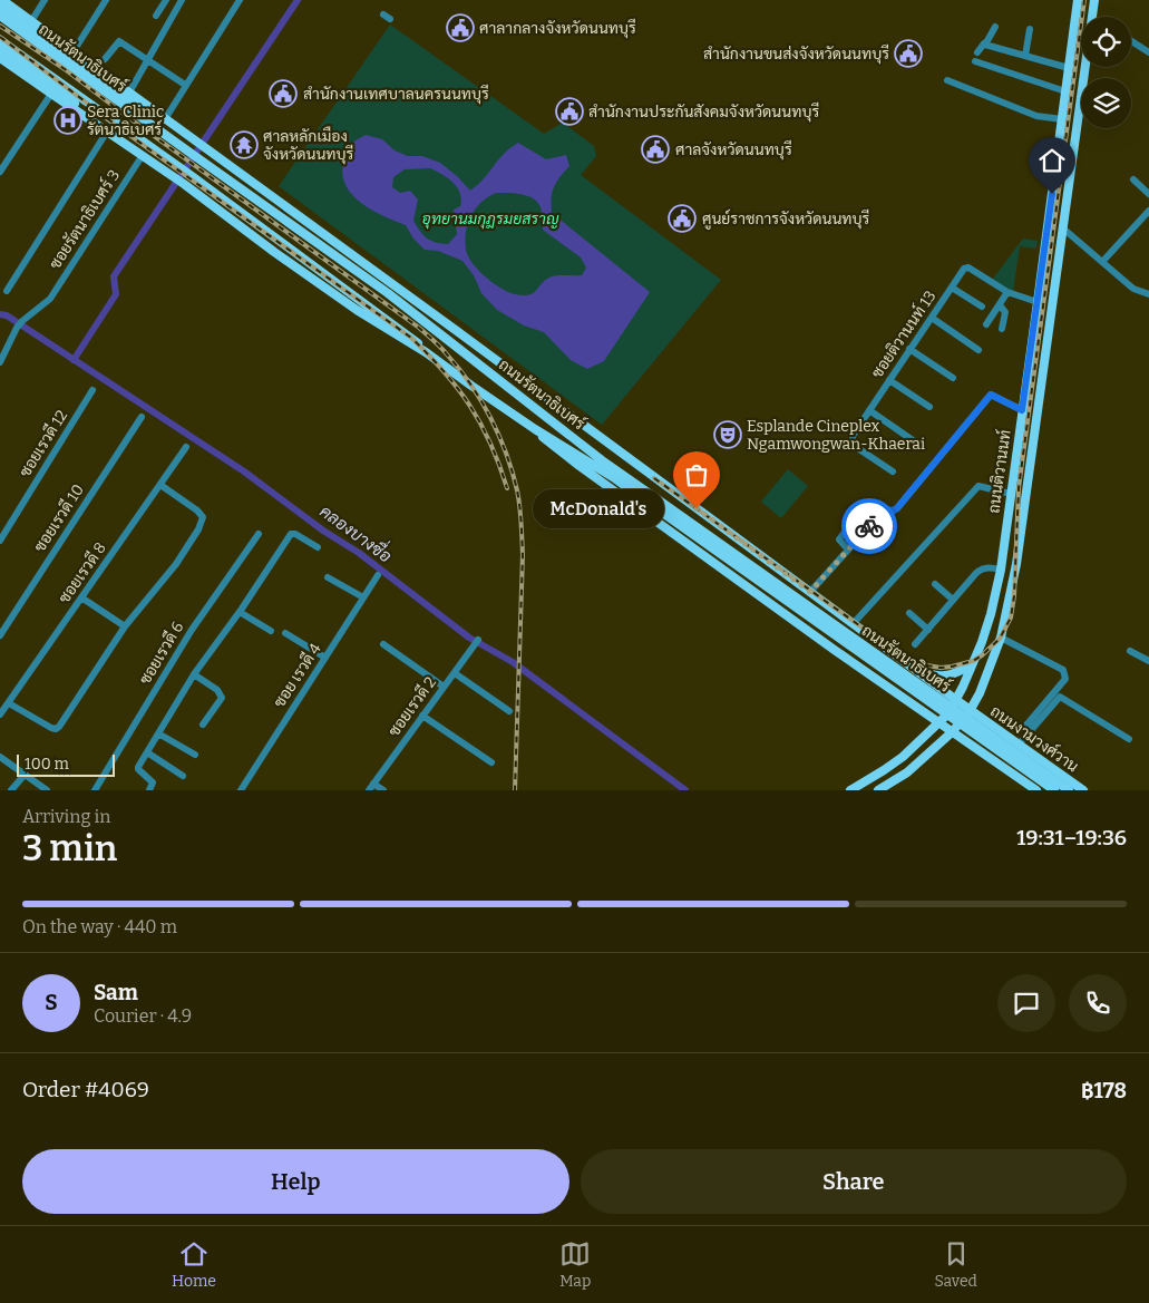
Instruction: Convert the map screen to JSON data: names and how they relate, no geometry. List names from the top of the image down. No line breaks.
{"streets":{"main road":["ถนนรัตนาธิเบศร์","ถนนติวานนท์","ถนนงามวงศ์วาน"],"street":["ซอยรัตนาธิเบศร์ 3","ซอยติวานนท์ 13","ซอยเรวดี 12","ซอยเรวดี 10","ซอยเรวดี 8","ซอยเรวดี 6","ซอย เรวดี 4","ซอยเรวดี 2"]},"crossings":[["ถนนรัตนาธิเบศร์","ซอยรัตนาธิเบศร์ 3"],["ถนนรัตนาธิเบศร์","ถนนติวานนท์"],["ถนนรัตนาธิเบศร์","ถนนงามวงศ์วาน"],["ซอยติวานนท์ 13","ถนนติวานนท์"],["ถนนติวานนท์","ถนนงามวงศ์วาน"]],"water":["คลองบางซื่อ"],"parks":["อุทยานมกุฎรมยสราญ"],"places":{"public building":["ศาลากลางจังหวัดนนทบุรี","สำนักงานขนส่งจังหวัดนนทบุรี","สำนักงานเทศบาลนครนนทบุรี","สำนักงานประกันสังคมจังหวัดนนทบุรี","ศาลจังหวัดนนทบุรี","ศูนย์ราชการจังหวัดนนทบุรี"],"hospital":["Sera Clinic รัตนาธิเบศร์"],"temple":["ศาลหลักเมือง จังหวัดนนทบุรี"],"theatre":["Esplande Cineplex Ngamwongwan-Khaerai"],"other":["McDonald's"]},"scale_bar":"100 m","page":{"bubble":"McDonald's","scale":"100 m","heading":["3 min","Arriving in","19:31–19:36"],"panel":["Sam","Courier · 4.9","Order #4069","฿178"],"bar":"On the way · 440 m","round":"S","buttons":["Help","Share"],"tabs":["Home","Map","Saved"]}}
